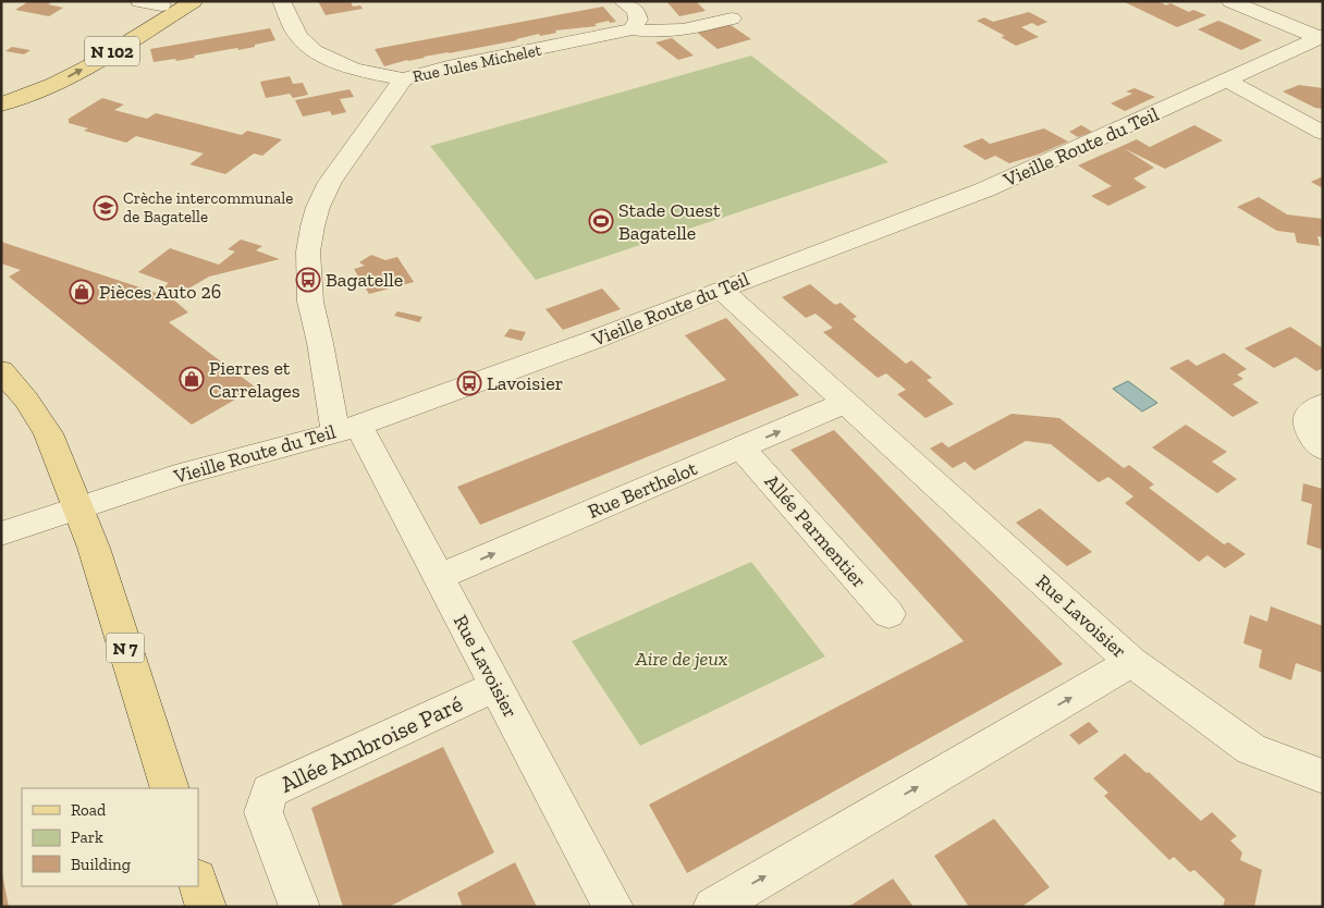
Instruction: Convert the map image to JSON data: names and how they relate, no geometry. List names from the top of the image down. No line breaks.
{"streets":{"main road":["N 102","N 7"],"street":["Rue Jules Michelet","Vieille Route du Teil","Rue Berthelot","Allée Parmentier","Rue Lavoisier","Allée Ambroise Paré"]},"crossings":[["Rue Jules Michelet","Rue Lavoisier"],["Vieille Route du Teil","Rue Lavoisier"],["Vieille Route du Teil","N 7"],["Rue Berthelot","Allée Parmentier"],["Rue Berthelot","Rue Lavoisier"],["Rue Lavoisier","Allée Ambroise Paré"]],"one_way":["Rue Berthelot"],"parks":["Aire de jeux"],"places":{"school or university":["Crèche intercommunale de Bagatelle"],"sports":["Stade Ouest Bagatelle"],"bus stop":["Bagatelle","Lavoisier"],"shop":["Pièces Auto 26","Pierres et Carrelages"]},"legend":["Road","Park","Building"]}
